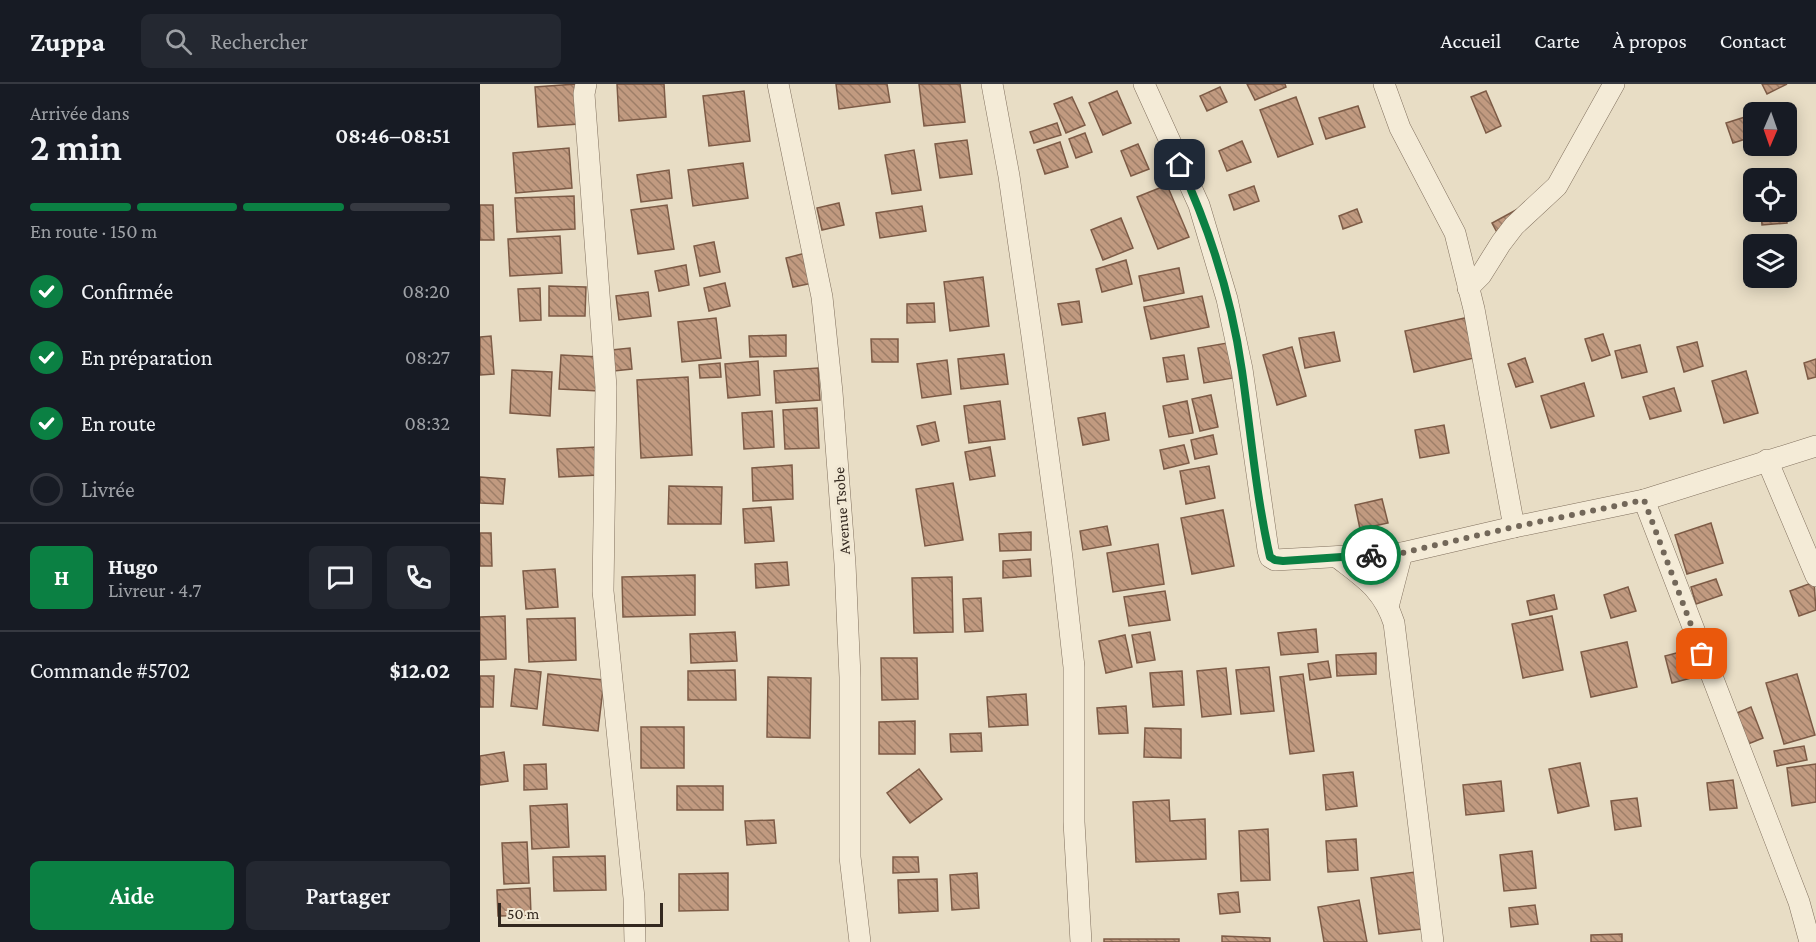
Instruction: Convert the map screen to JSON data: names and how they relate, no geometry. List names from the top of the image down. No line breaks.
{"streets":{"street":["Avenue Tsobe"]},"scale_bar":"50 m","north":"bottom","page":{"header":"Zuppa","search":"Rechercher","nav":["Accueil","Carte","À propos","Contact"],"heading":["2 min","Arrivée dans","08:46–08:51"],"panel":["Hugo","Livreur · 4.7","Commande #5702","$12.02"],"bar":"En route · 150 m","list":[["Confirmée","08:20"],["En préparation","08:27"],["En route","08:32"],"Livrée"],"round":"H","buttons":["Aide","Partager"],"scale":"50 m"}}
